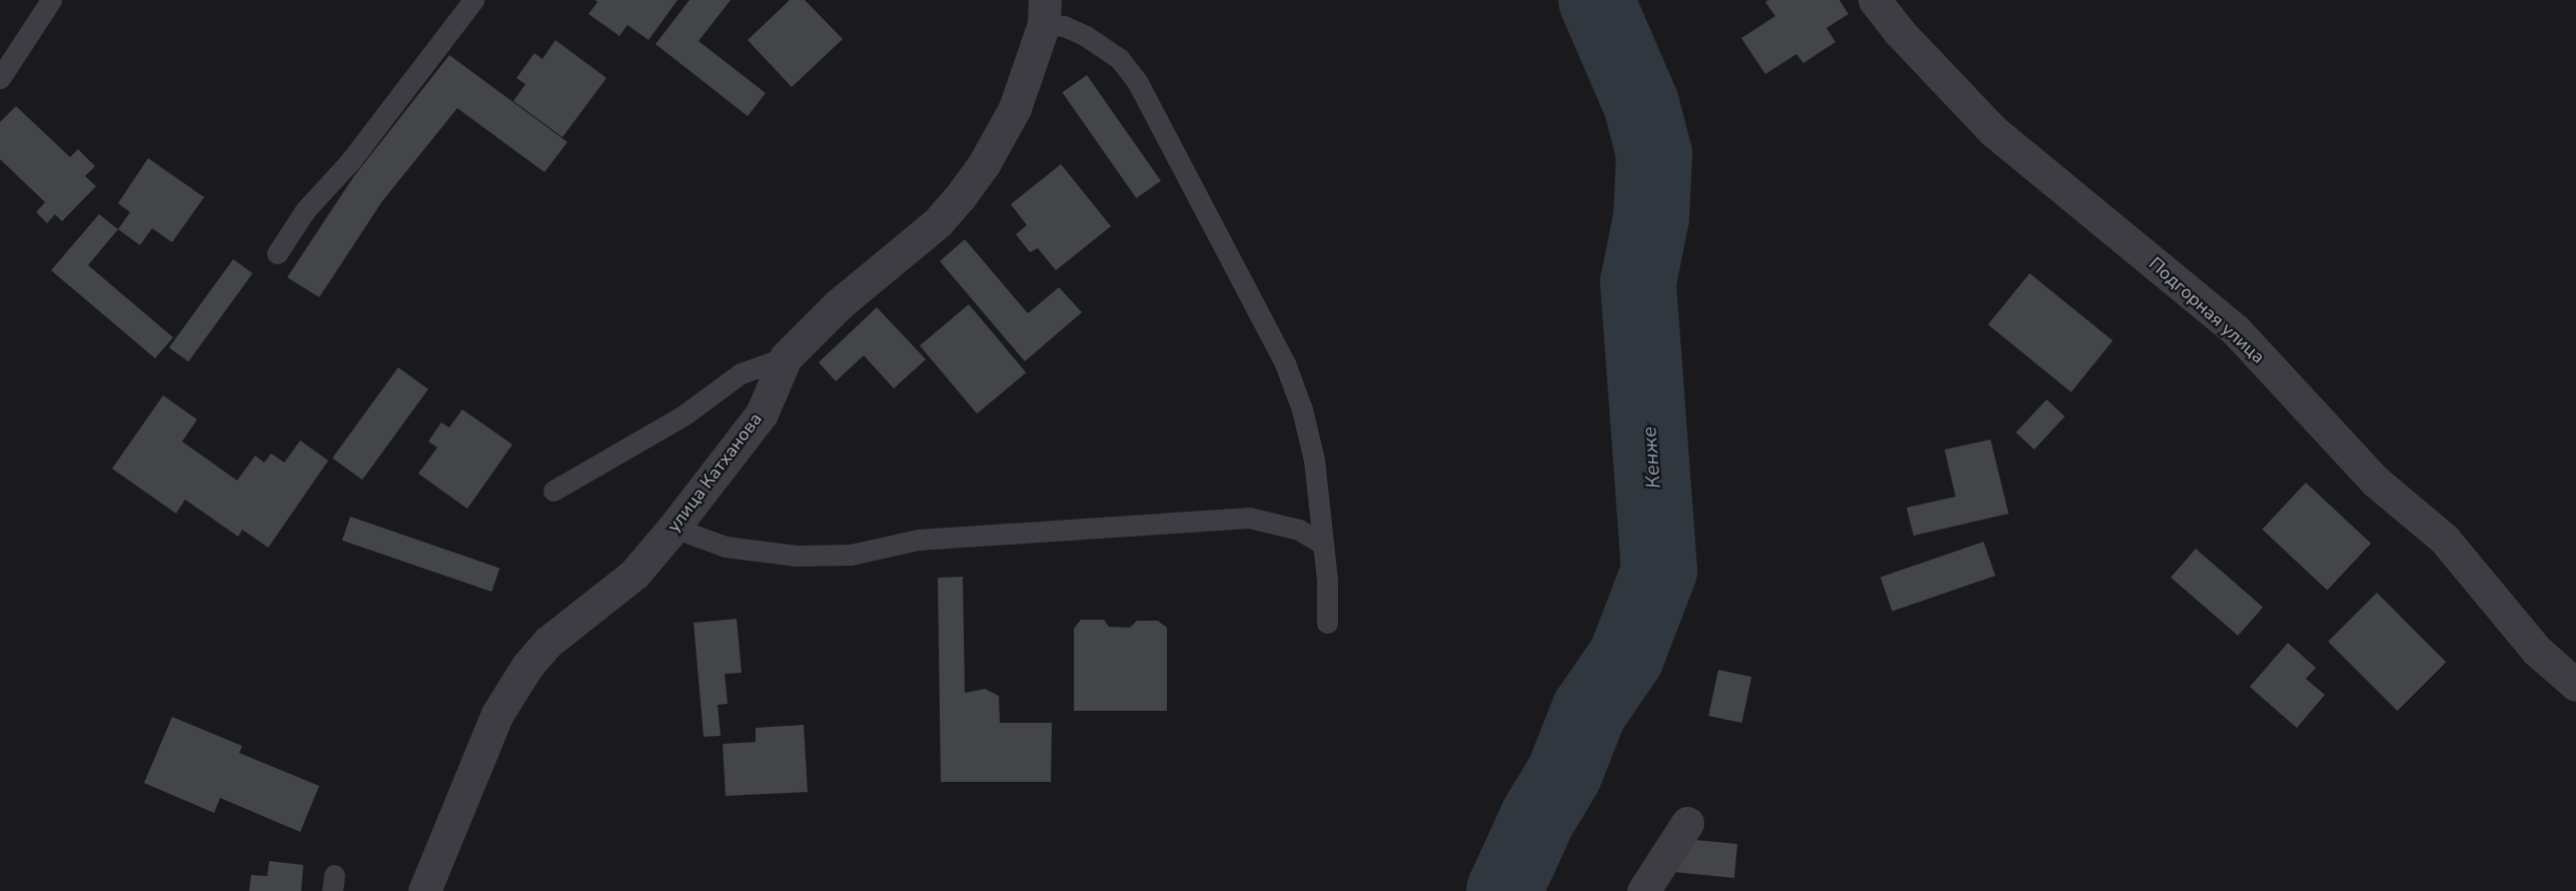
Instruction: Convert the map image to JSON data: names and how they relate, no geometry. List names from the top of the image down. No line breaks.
{"streets":{"street":["Подгорная улица","улица Катханова"]},"water":["Кенже"]}
